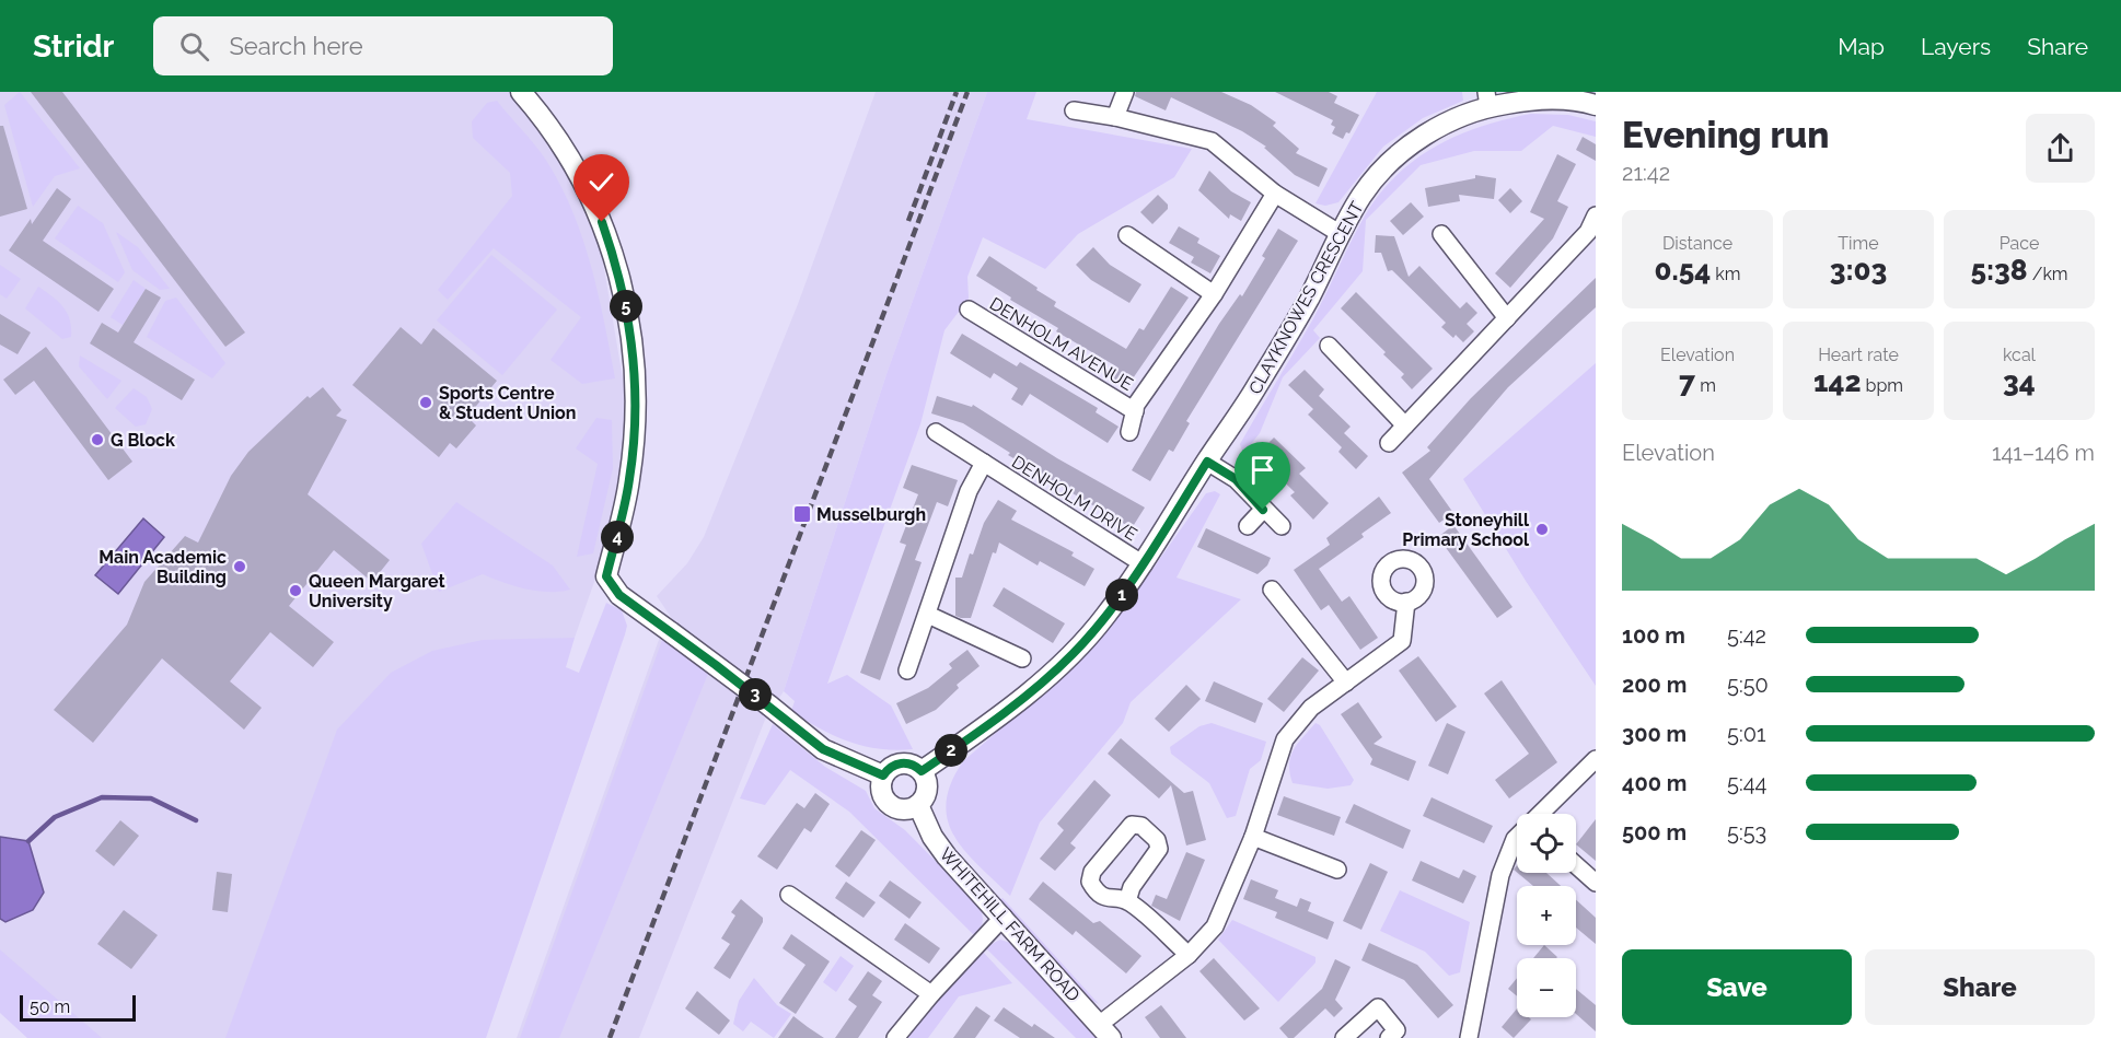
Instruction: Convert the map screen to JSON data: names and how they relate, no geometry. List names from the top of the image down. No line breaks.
{"streets":{"street":["CLAYKNOWES CRESCENT","DENHOLM AVENUE","DENHOLM DRIVE","WHITEHILL FARM ROAD"]},"crossings":[["CLAYKNOWES CRESCENT","DENHOLM DRIVE"],["CLAYKNOWES CRESCENT","WHITEHILL FARM ROAD"]],"places":{"other":["Sports Centre & Student Union","G Block","Stoneyhill Primary School","Main Academic Building","Queen Margaret University"],"transit":["Musselburgh"]},"scale_bar":"50 m","page":{"header":"Stridr","search":"Search here","nav":["Map","Layers","Share"],"heading":["Evening run","21:42"],"stats":[["Distance","0.54 km"],["Time","3:03"],["Pace","5:38 /km"],["Elevation","7 m"],["Heart rate","142 bpm"],["kcal","34"]],"pins":["5","4","1","3","2"],"chart":["Elevation","141–146 m"],"list":[{"name":"100 m","note":"5:42"},{"name":"200 m","note":"5:50"},{"name":"300 m","note":"5:01"},{"name":"400 m","note":"5:44"},{"name":"500 m","note":"5:53"}],"map_buttons":["+","−"],"buttons":["Save","Share"],"scale":"50 m"}}
